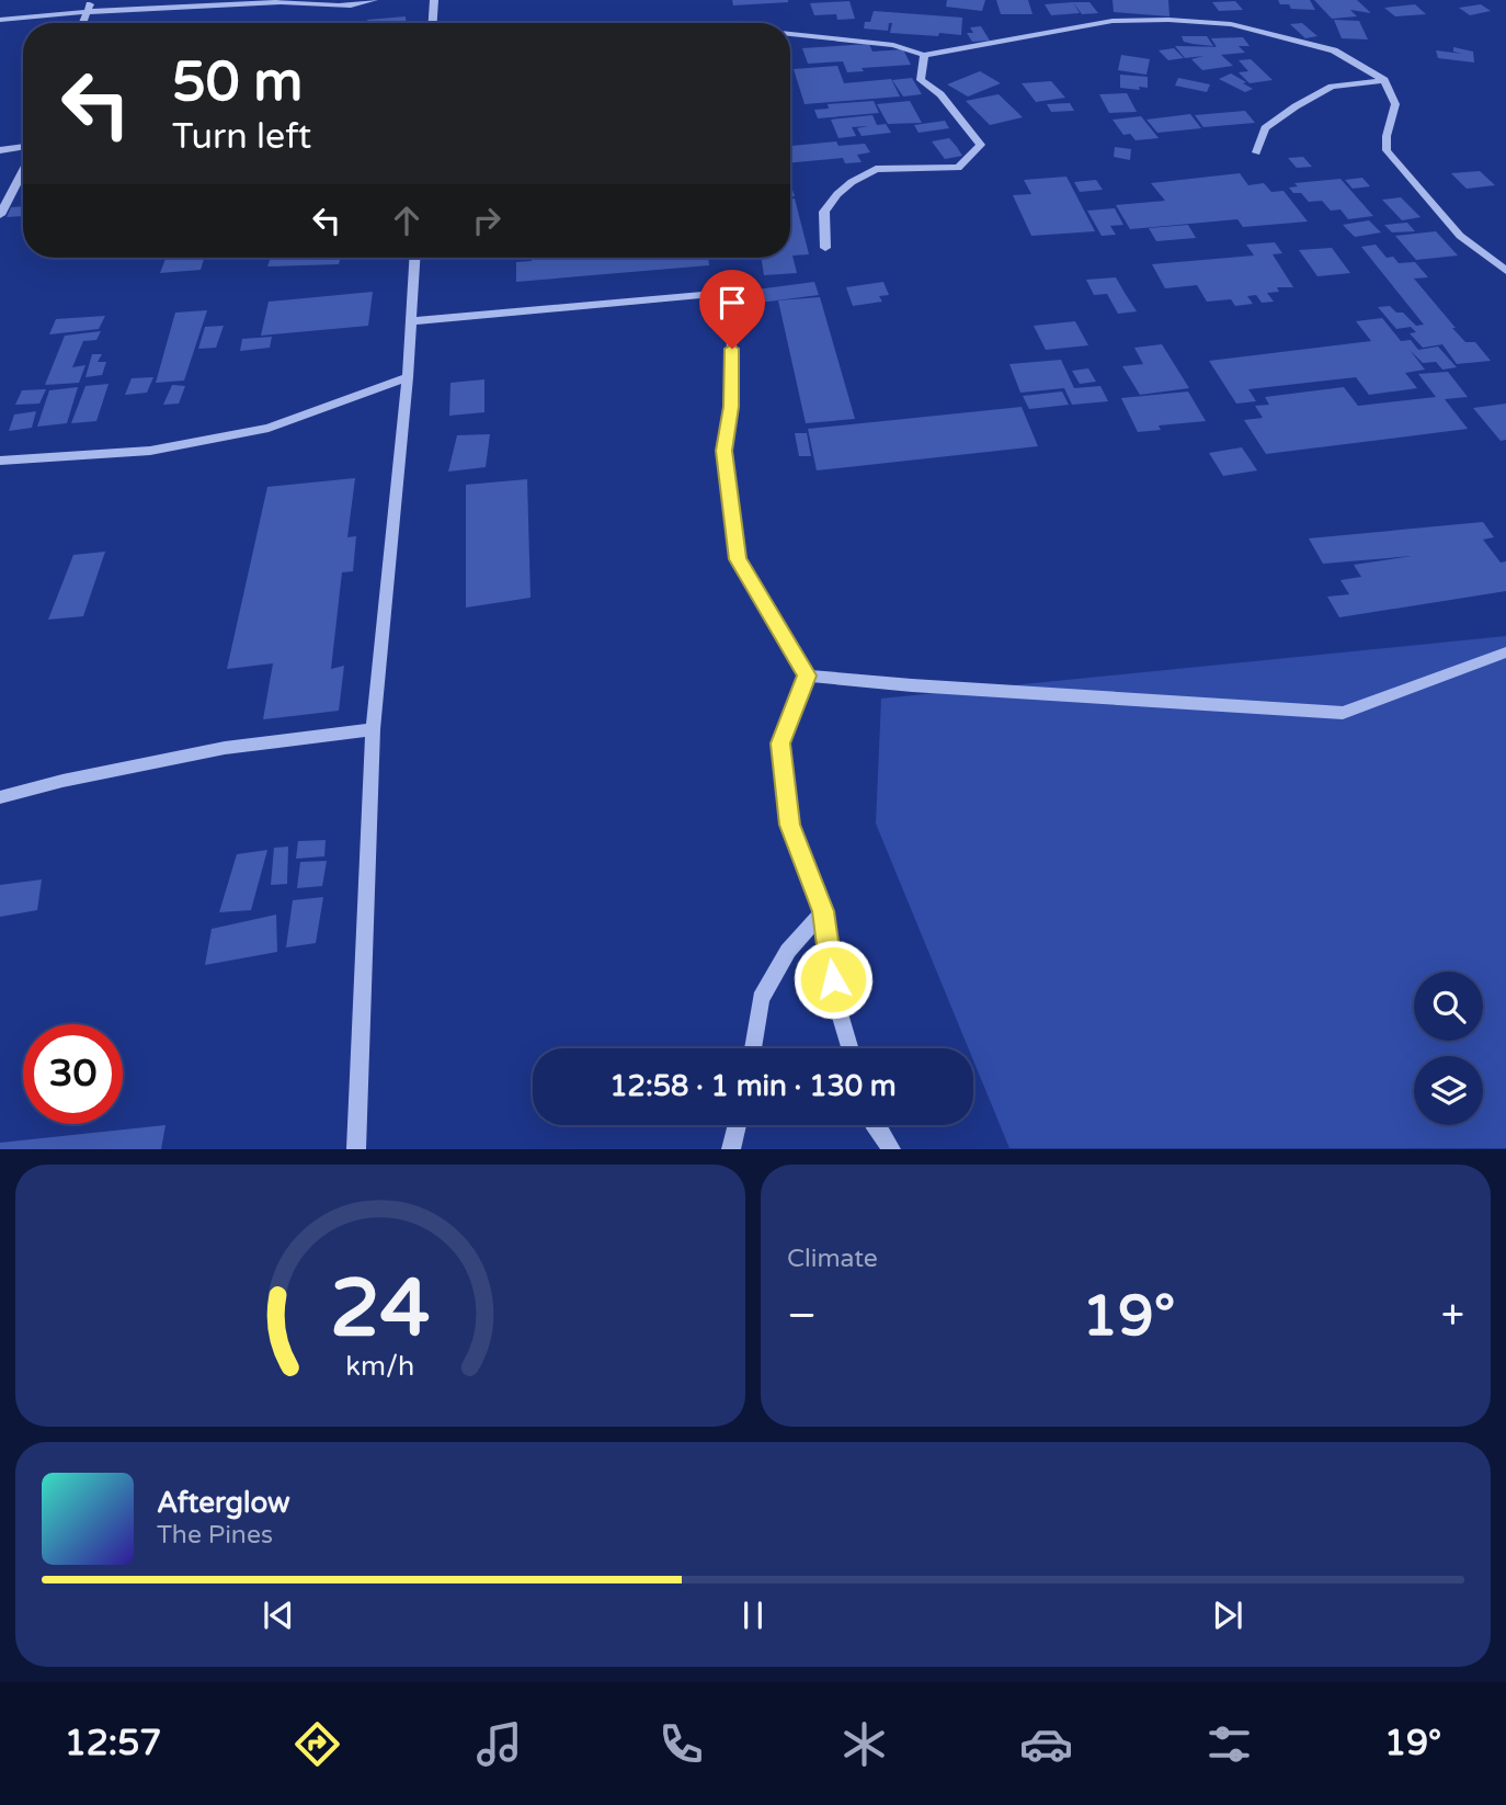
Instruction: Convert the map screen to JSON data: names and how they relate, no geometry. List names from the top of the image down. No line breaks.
{"page":{"turn":["50 m","Turn left"],"limit":"30","trip":"12:58 · 1 min · 130 m","tile":"Climate","heat":["−","19°","+"],"song":["Afterglow","The Pines"],"tabs":["12:57","19°"],"gauge":["24","km/h"]}}
